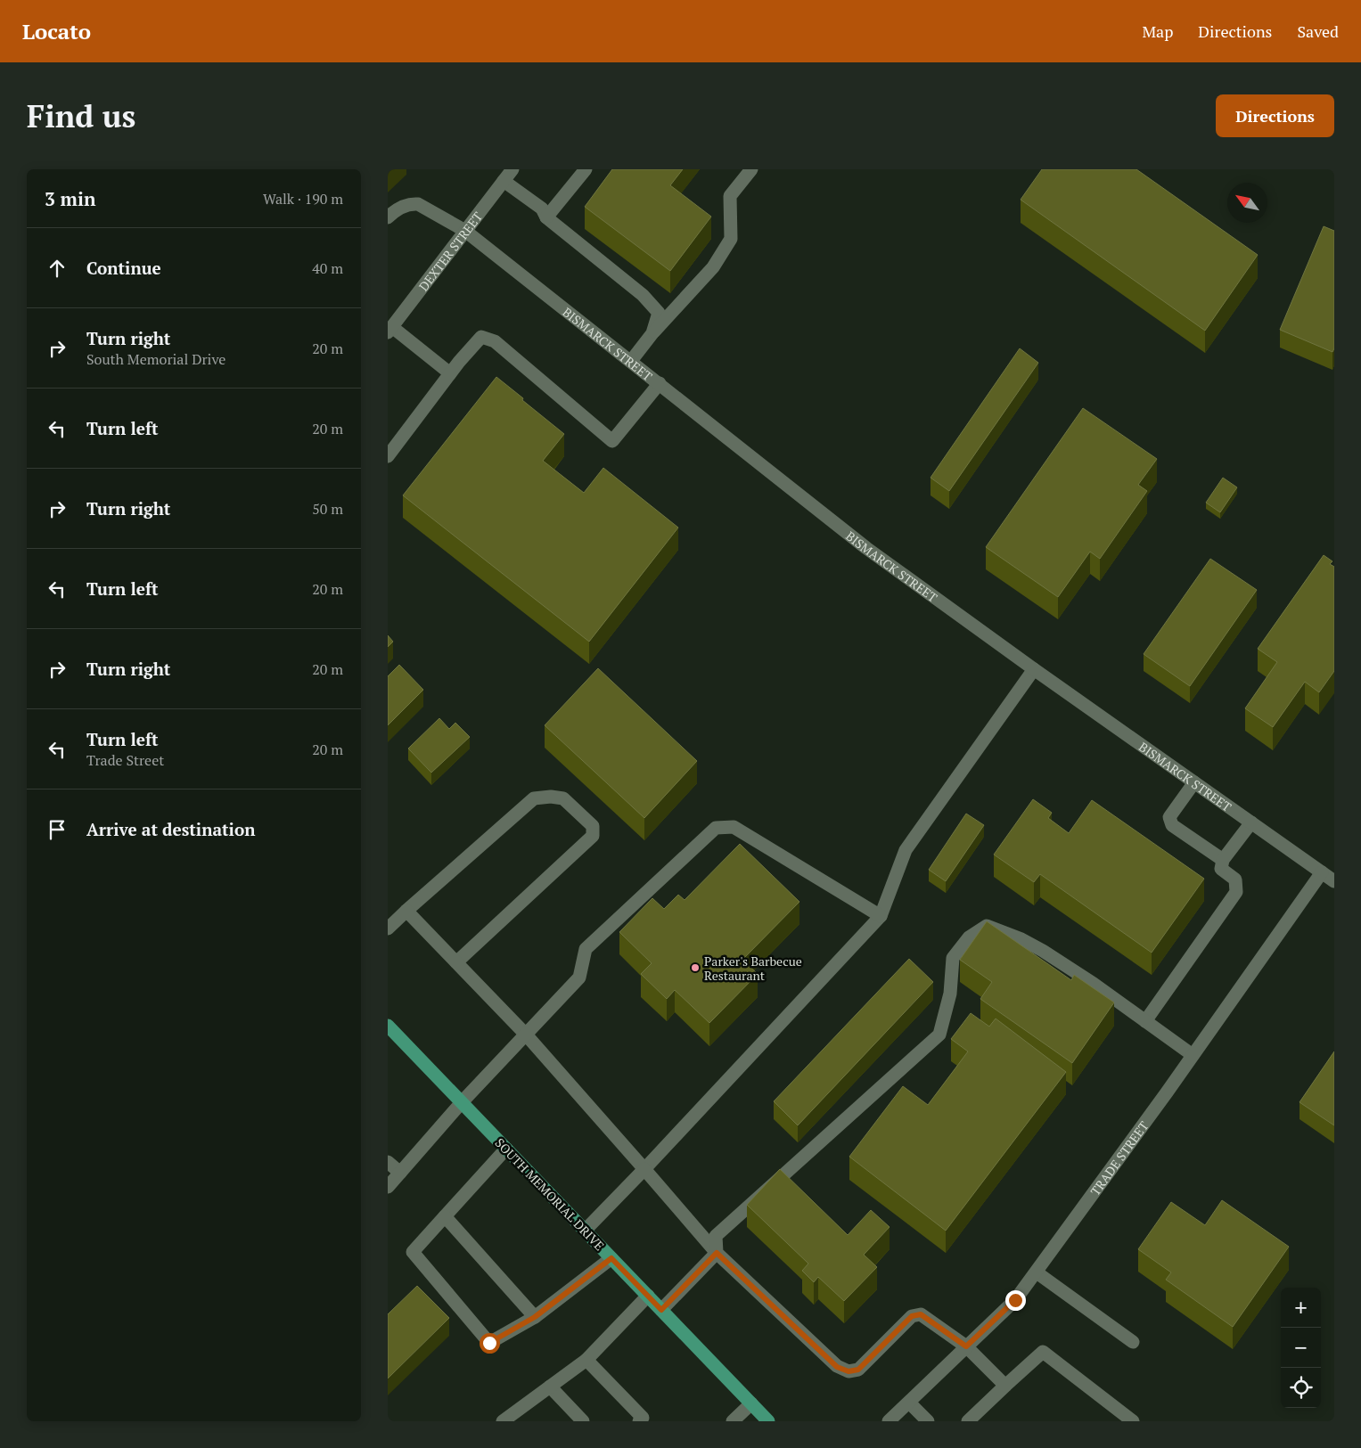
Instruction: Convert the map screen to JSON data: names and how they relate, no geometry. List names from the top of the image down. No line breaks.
{"streets":{"main road":["SOUTH MEMORIAL DRIVE"],"street":["DEXTER STREET","BISMARCK STREET","TRADE STREET"]},"crossings":[["DEXTER STREET","BISMARCK STREET"],["BISMARCK STREET","TRADE STREET"]],"places":["Parker's Barbecue Restaurant"],"north":"top left","page":{"header":"Locato","nav":["Map","Directions","Saved"],"buttons":"Directions","title":"Find us","heading":["3 min","Walk · 190 m"],"list":[["Continue","40 m"],["Turn right","South Memorial Drive","20 m"],["Turn left","20 m"],["Turn right","50 m"],["Turn left","20 m"],["Turn right","20 m"],["Turn left","Trade Street","20 m"],"Arrive at destination"],"map_buttons":["+","−"]}}
